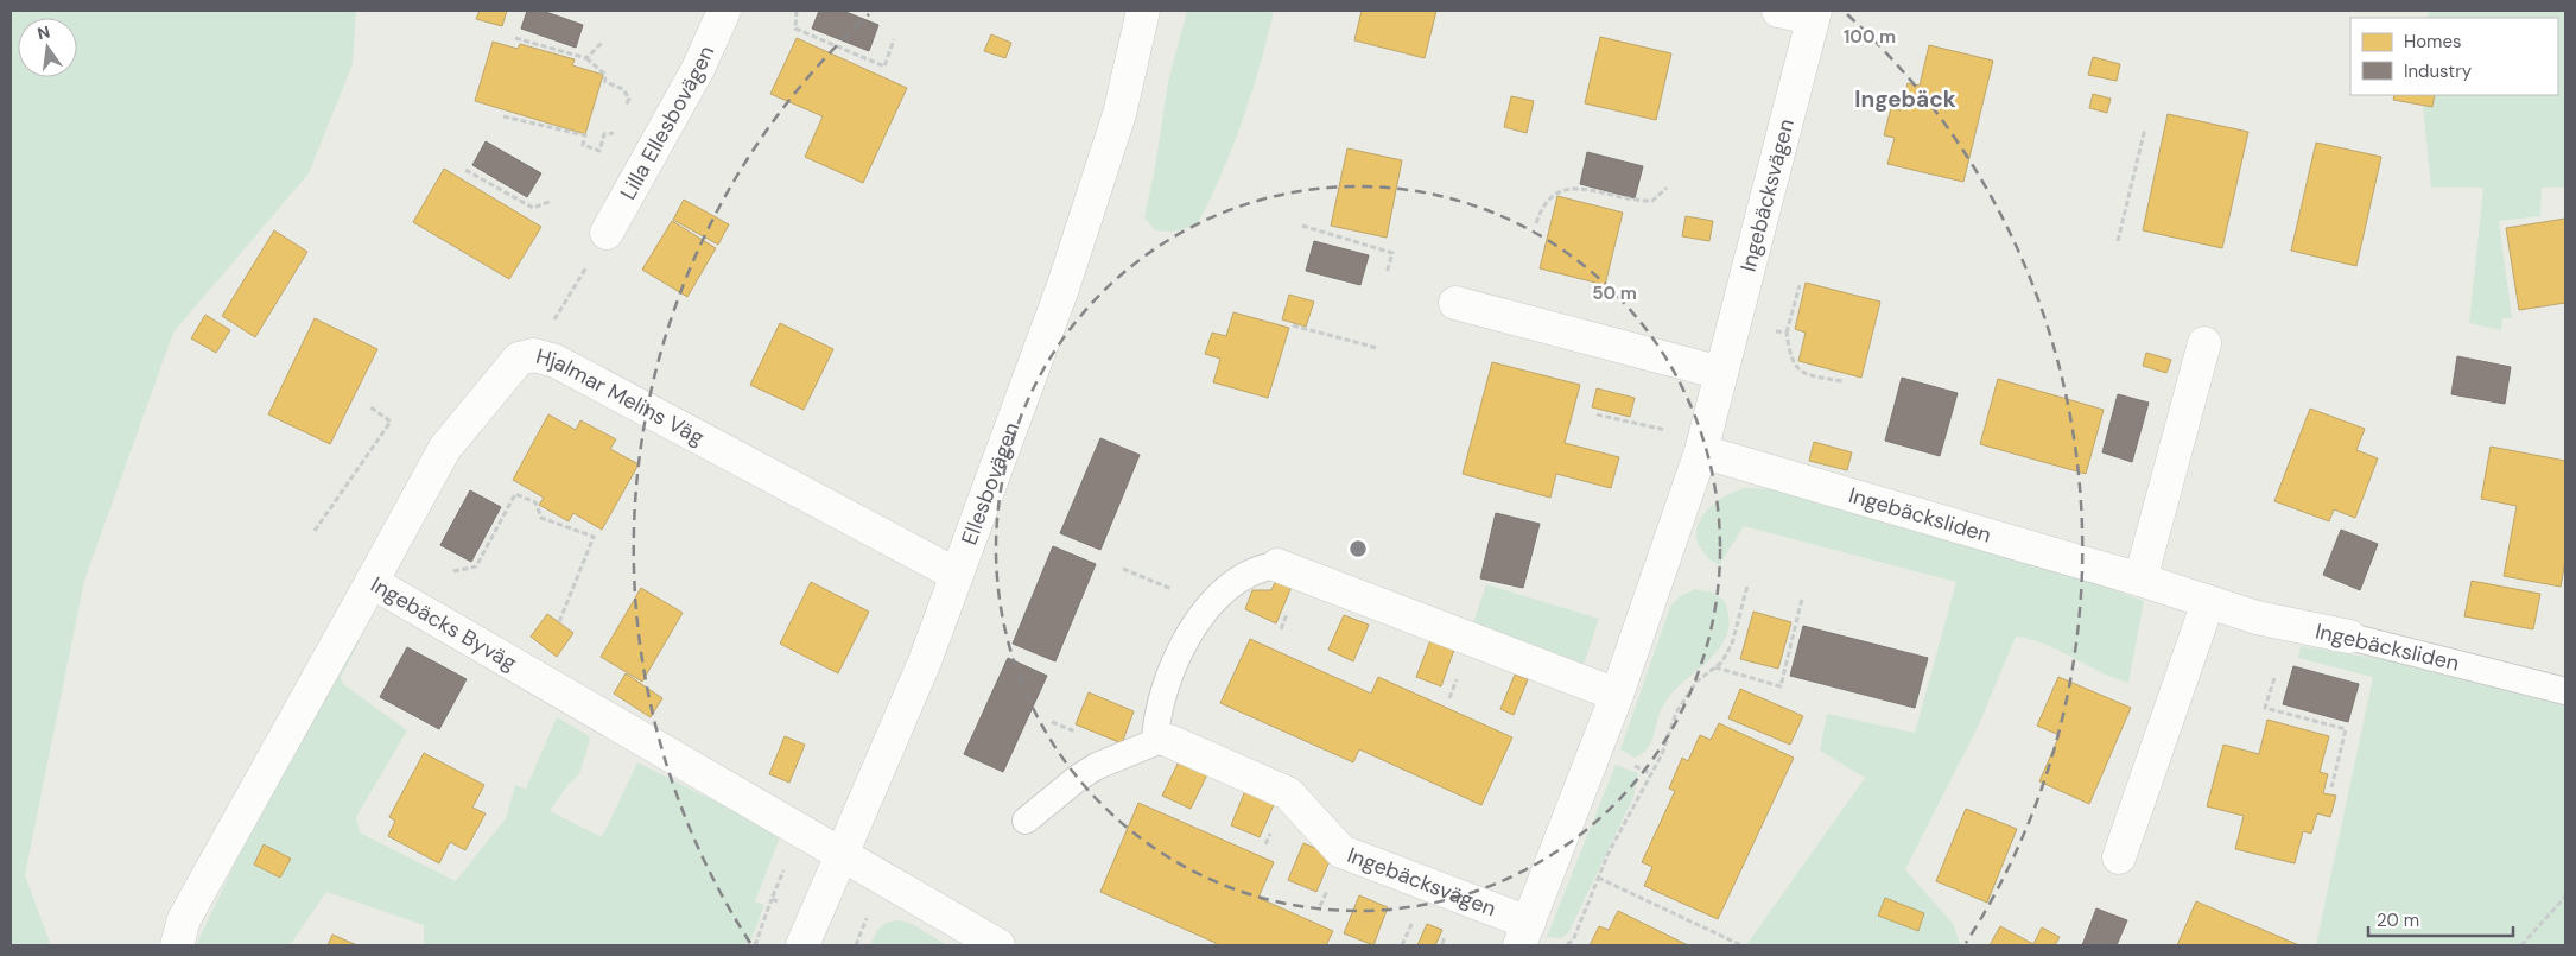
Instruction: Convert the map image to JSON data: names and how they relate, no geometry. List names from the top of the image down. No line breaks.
{"streets":{"street":["Lilla Ellesbovägen","Ingebäcksvägen","Hjalmar Melins Väg","Ellesbovägen","Ingebäcksliden","Ingebäcks Byväg"]},"crossings":[["Ingebäcksvägen","Ingebäcksliden"],["Hjalmar Melins Väg","Ellesbovägen"],["Hjalmar Melins Väg","Ingebäcks Byväg"],["Ellesbovägen","Ingebäcks Byväg"]],"districts":["Ingebäck"],"legend":["Homes","Industry"],"scale_bar":"20 m","north":"top","rings":["100 m","50 m"]}
